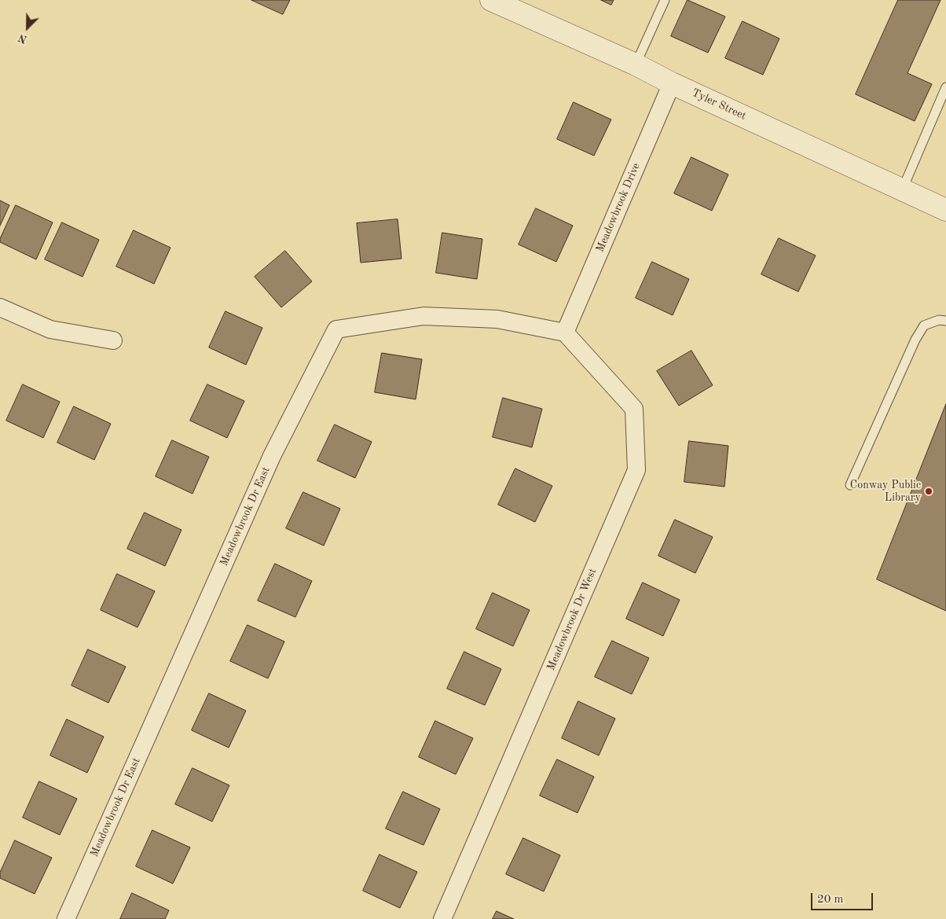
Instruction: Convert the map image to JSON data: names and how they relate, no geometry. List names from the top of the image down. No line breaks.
{"streets":{"street":["Tyler Street","Meadowbrook Drive","Meadowbrook Dr East","Meadowbrook Dr West"]},"crossings":[["Tyler Street","Meadowbrook Drive"],["Meadowbrook Drive","Meadowbrook Dr East"],["Meadowbrook Drive","Meadowbrook Dr West"],["Meadowbrook Dr East","Meadowbrook Dr West"]],"places":["Conway Public Library"],"scale_bar":"20 m","north":"bottom left"}
